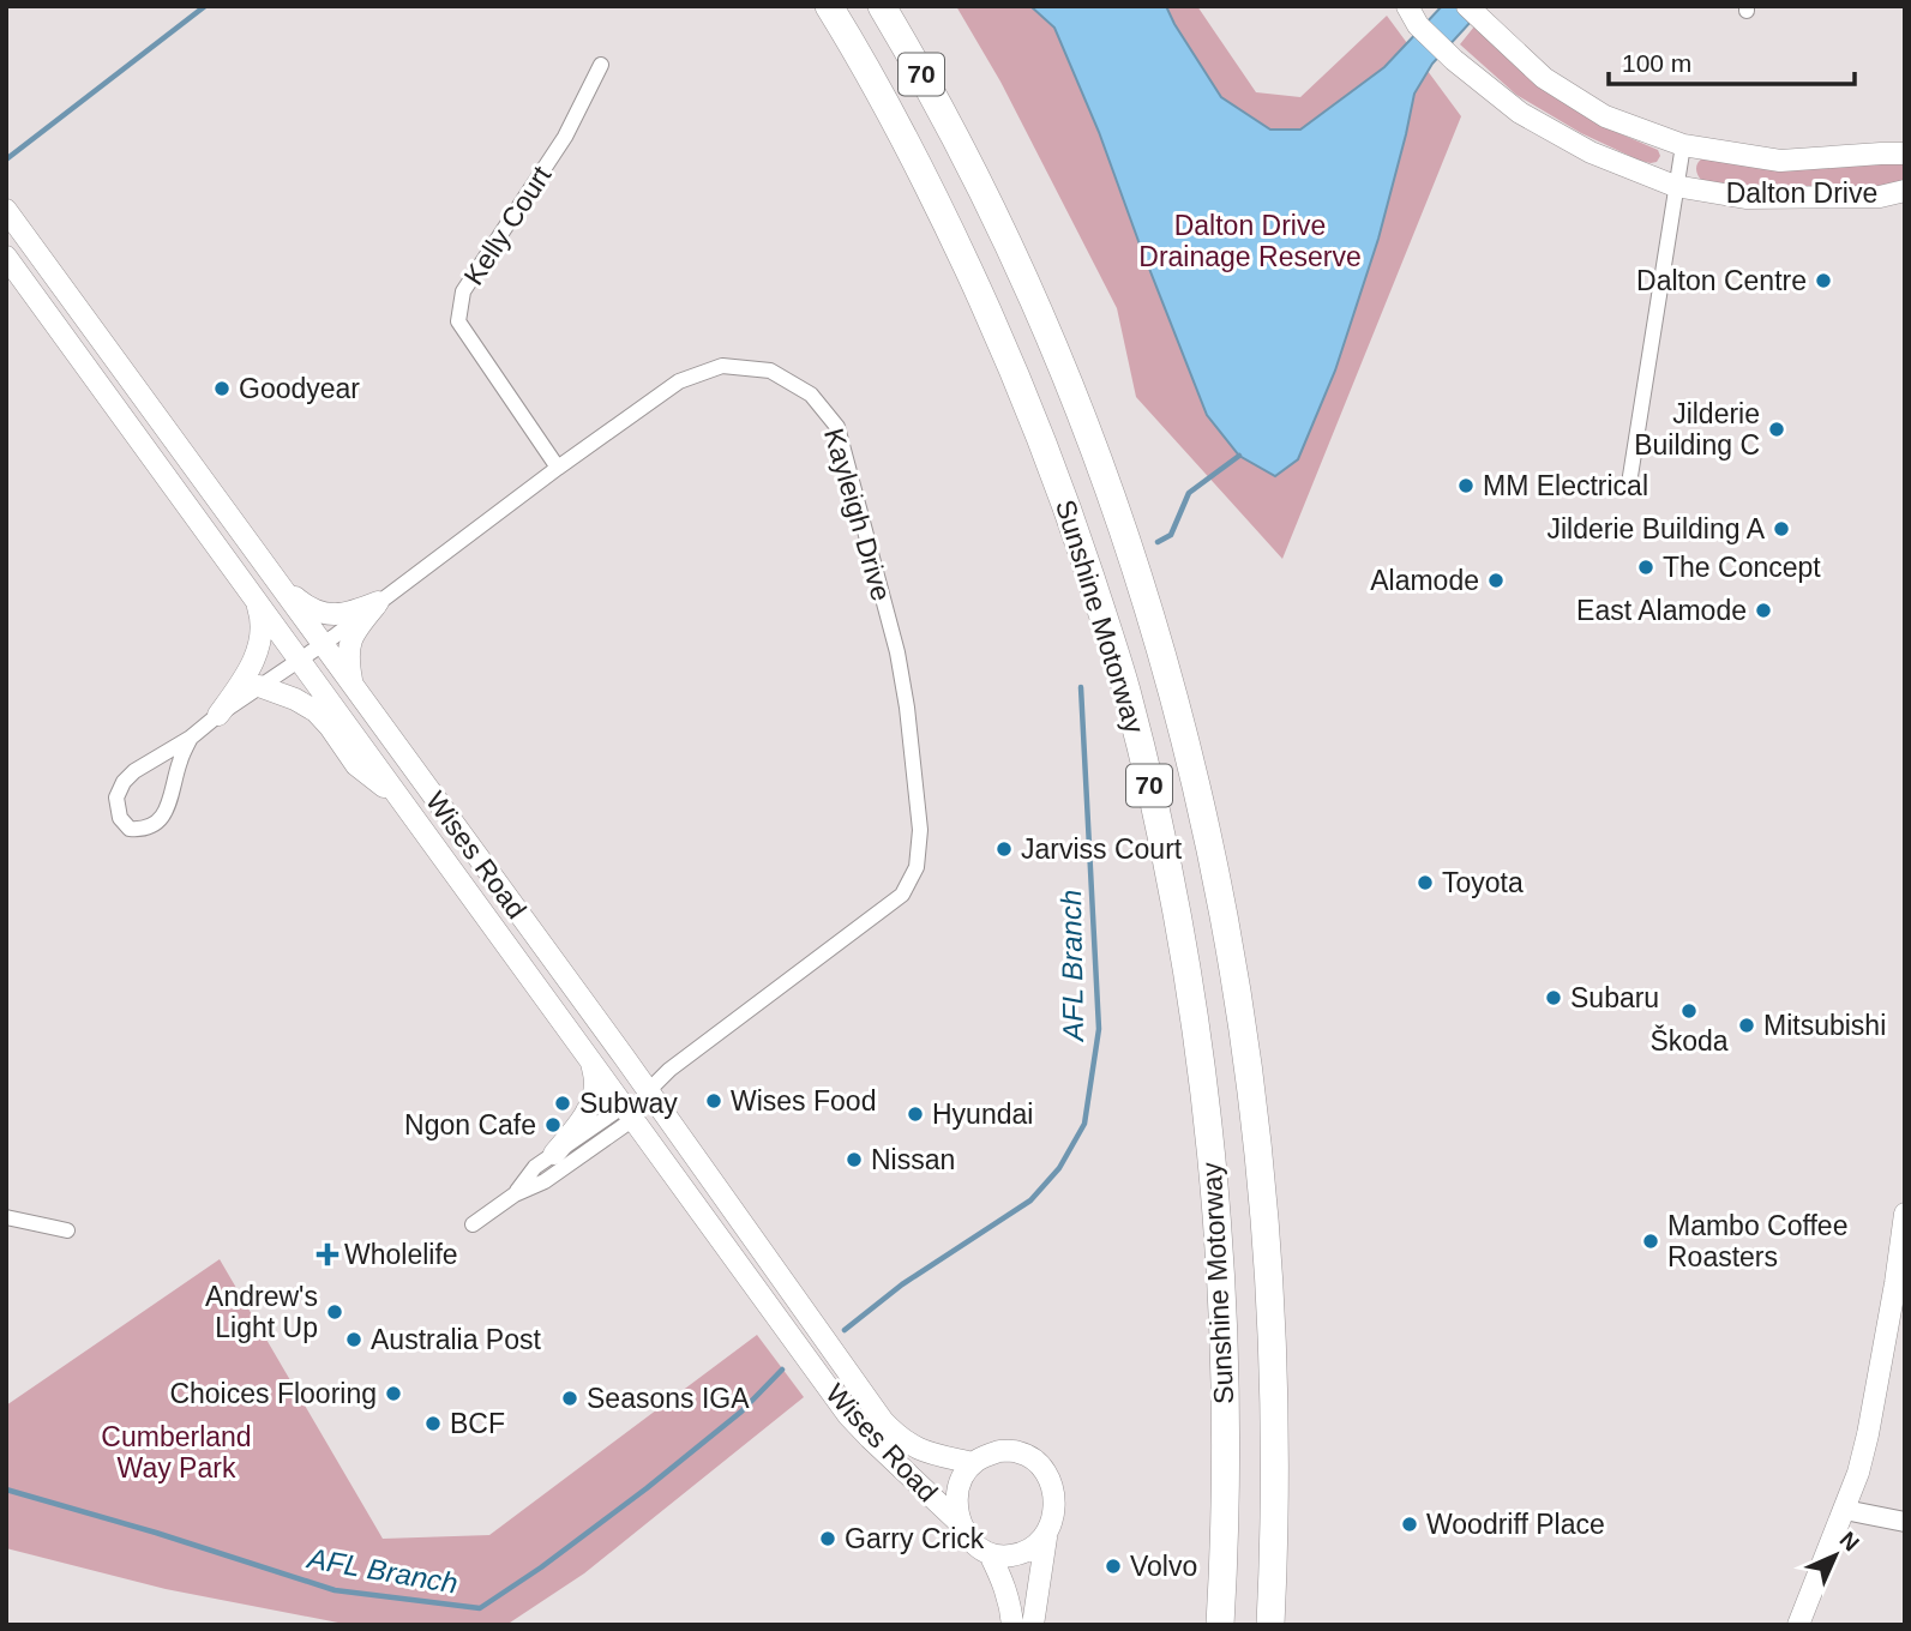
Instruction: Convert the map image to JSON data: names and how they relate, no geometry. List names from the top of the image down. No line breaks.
{"streets":{"highway":["70","Sunshine Motorway"],"main road":["Dalton Drive","Kayleigh Drive","Wises Road"],"street":["Kelly Court"]},"crossings":[["Kelly Court","Kayleigh Drive"],["Kayleigh Drive","Wises Road"]],"water":["AFL Branch"],"parks":["Dalton Drive Drainage Reserve","Cumberland Way Park"],"places":{"other":["Dalton Centre","Goodyear","Jilderie Building C","MM Electrical","Jilderie Building A","The Concept","Alamode","East Alamode","Jarviss Court","Toyota","Subaru","Škoda","Mitsubishi","Wises Food","Subway","Hyundai","Ngon Cafe","Nissan","Mambo Coffee Roasters","Andrew's Light Up","Australia Post","Choices Flooring","Seasons IGA","BCF","Woodriff Place","Garry Crick","Volvo"],"health":["Wholelife"]},"scale_bar":"100 m","north":"top right"}
